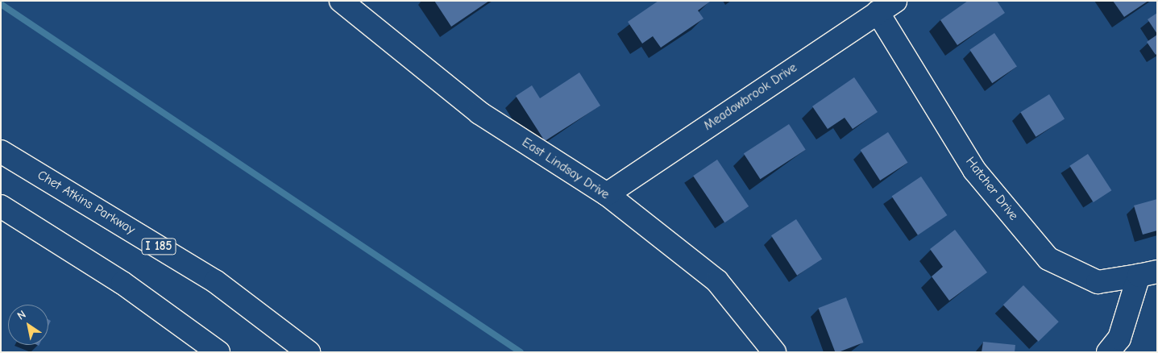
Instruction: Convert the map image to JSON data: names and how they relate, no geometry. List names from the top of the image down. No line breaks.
{"streets":{"main road":["Meadowbrook Drive","East Lindsay Drive","Hatcher Drive","Chet Atkins Parkway","I 185"]},"crossings":[["Meadowbrook Drive","East Lindsay Drive"],["Meadowbrook Drive","Hatcher Drive"]],"north":"top left"}
